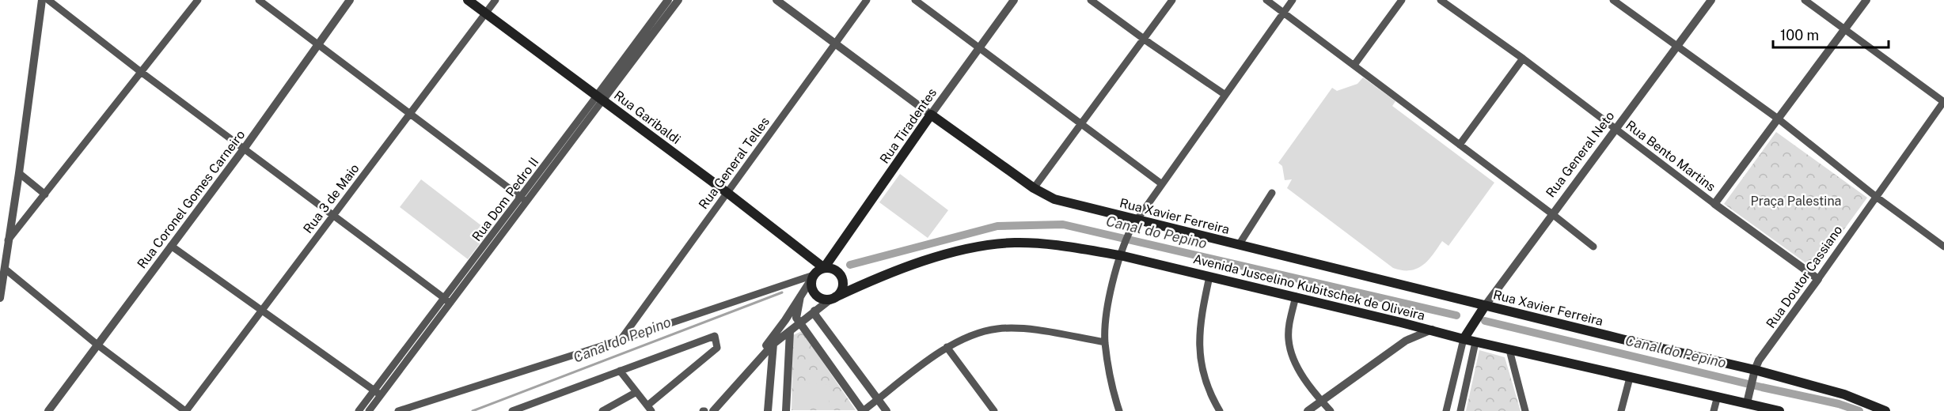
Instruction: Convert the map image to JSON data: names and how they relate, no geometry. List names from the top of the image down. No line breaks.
{"streets":{"main road":["Rua Garibaldi","Rua Tiradentes","Rua General Neto","Rua Xavier Ferreira","Avenida Juscelino Kubitschek de Oliveira"],"street":["Rua Bento Martins","Rua General Telles","Rua 3 de Maio","Rua Coronel Gomes Carneiro","Rua Dom Pedro II","Rua Doutor Cassiano"]},"crossings":[["Rua Garibaldi","Rua Tiradentes"],["Rua Garibaldi","Rua General Telles"],["Rua Garibaldi","Rua 3 de Maio"],["Rua Garibaldi","Rua Dom Pedro II"],["Rua Garibaldi","Avenida Juscelino Kubitschek de Oliveira"],["Rua Tiradentes","Rua Xavier Ferreira"],["Rua Tiradentes","Avenida Juscelino Kubitschek de Oliveira"],["Rua General Neto","Rua Bento Martins"],["Rua General Neto","Rua Xavier Ferreira"],["Rua General Neto","Avenida Juscelino Kubitschek de Oliveira"],["Rua Bento Martins","Rua Doutor Cassiano"],["Rua General Telles","Rua Xavier Ferreira"],["Rua Xavier Ferreira","Rua Doutor Cassiano"],["Rua Doutor Cassiano","Avenida Juscelino Kubitschek de Oliveira"]],"water":["Canal do Pepino"],"parks":["Praça Palestina"],"scale_bar":"100 m"}
